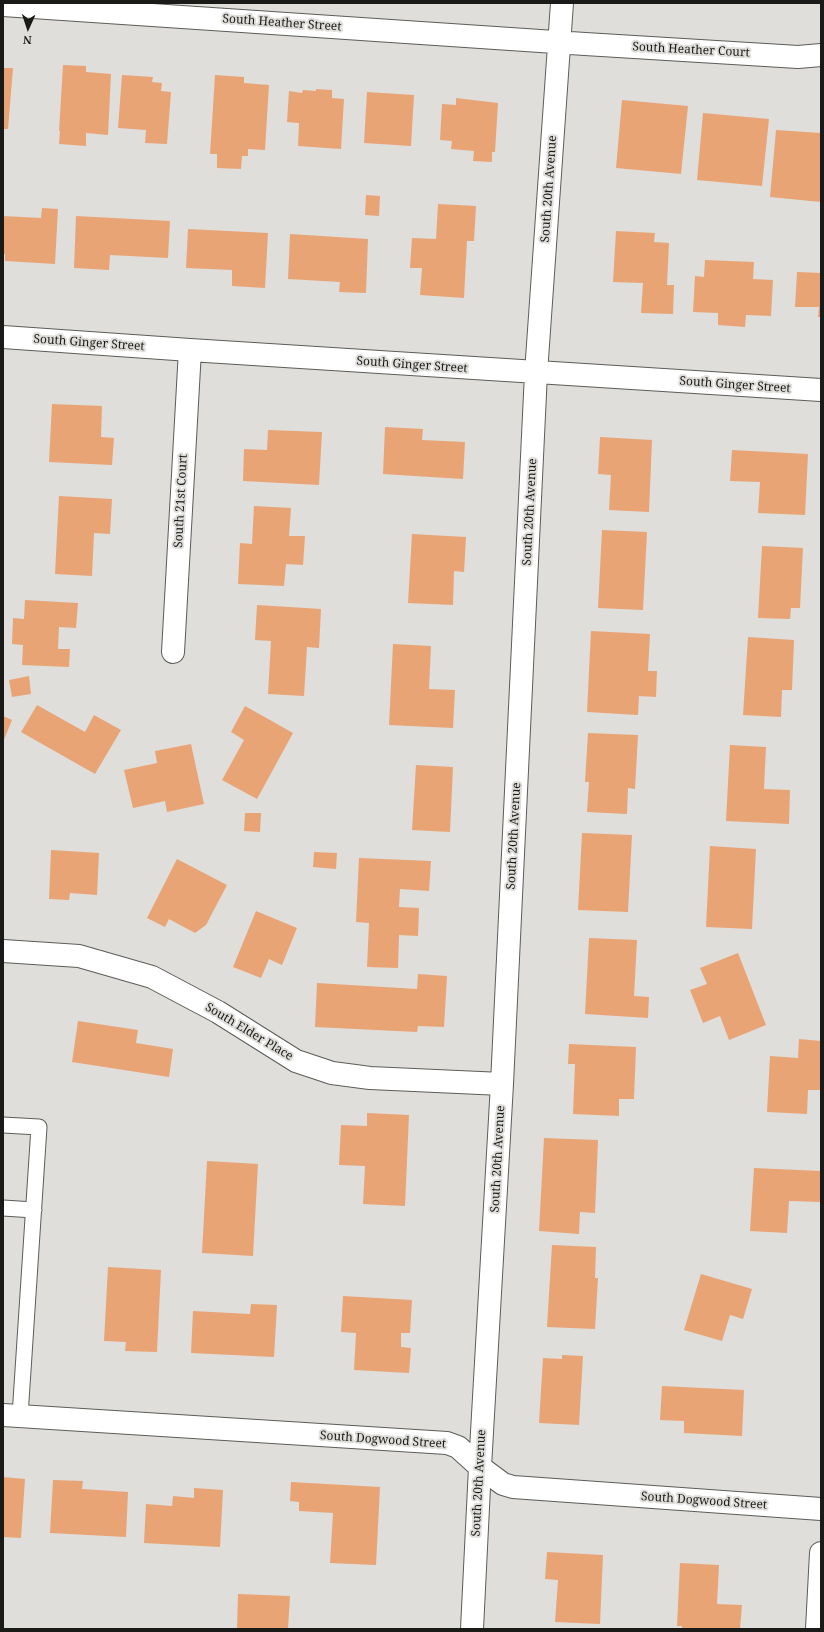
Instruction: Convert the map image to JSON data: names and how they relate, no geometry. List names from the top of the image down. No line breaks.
{"streets":{"street":["South Heather Street","South Heather Court","South 20th Avenue","South Ginger Street","South 21st Court","South Elder Place","South Dogwood Street"]},"crossings":[["South Heather Street","South Heather Court"],["South Heather Street","South 20th Avenue"],["South Heather Court","South 20th Avenue"],["South 20th Avenue","South Ginger Street"],["South 20th Avenue","South Elder Place"],["South 20th Avenue","South Dogwood Street"],["South Ginger Street","South 21st Court"]],"north":"bottom"}
